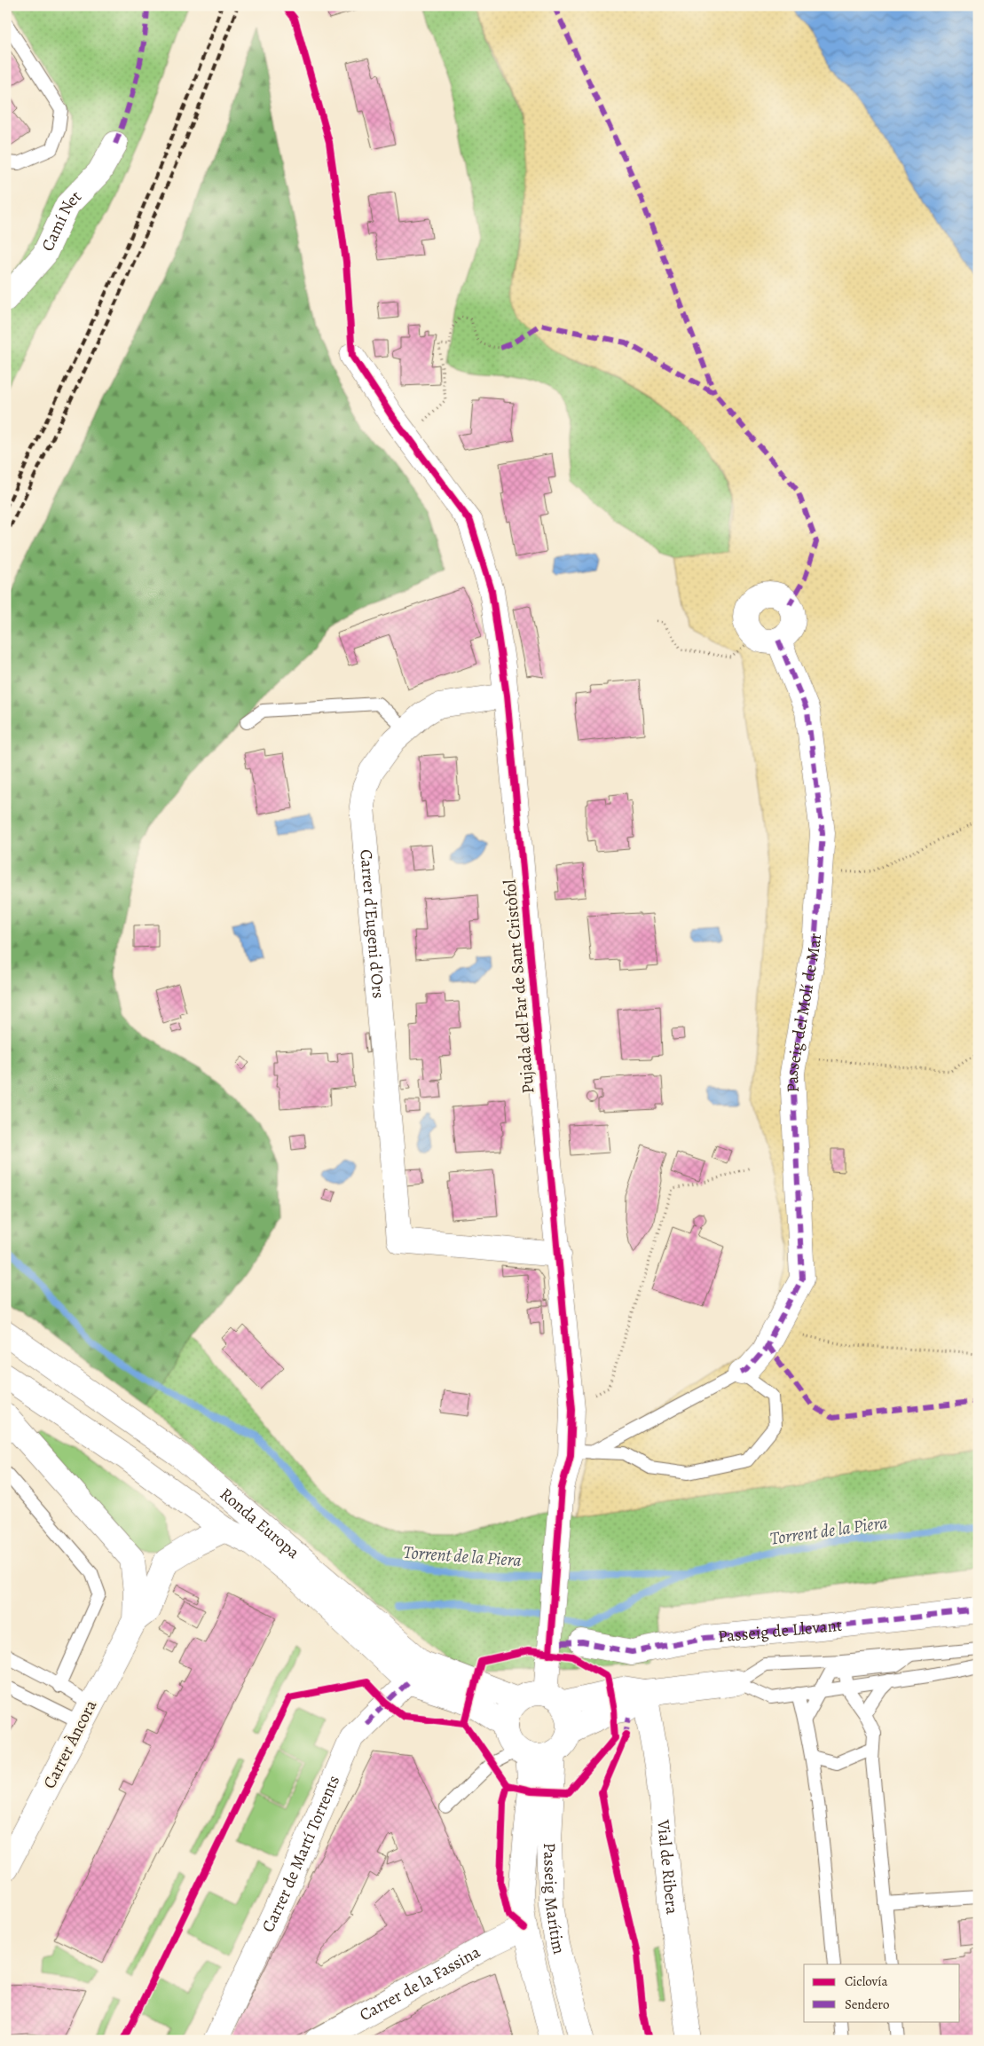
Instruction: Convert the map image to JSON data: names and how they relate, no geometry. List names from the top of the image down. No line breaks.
{"streets":{"street":["Camí Net","Carrer d'Eugeni d'Ors","Pujada del Far de Sant Cristòfol","Passeig del Molí de Mar","Ronda Europa","Passeig de Llevant","Carrer Àncora","Carrer de Martí Torrents","Vial de Ribera","Passeig Marítim","Carrer de la Fassina"]},"crossings":[["Carrer d'Eugeni d'Ors","Pujada del Far de Sant Cristòfol"],["Pujada del Far de Sant Cristòfol","Passeig del Molí de Mar"],["Pujada del Far de Sant Cristòfol","Ronda Europa"],["Pujada del Far de Sant Cristòfol","Passeig Marítim"],["Ronda Europa","Carrer de Martí Torrents"],["Ronda Europa","Passeig Marítim"],["Passeig Marítim","Carrer de la Fassina"]],"water":["Torrent de la Piera"],"legend":["Ciclovía","Sendero"]}
